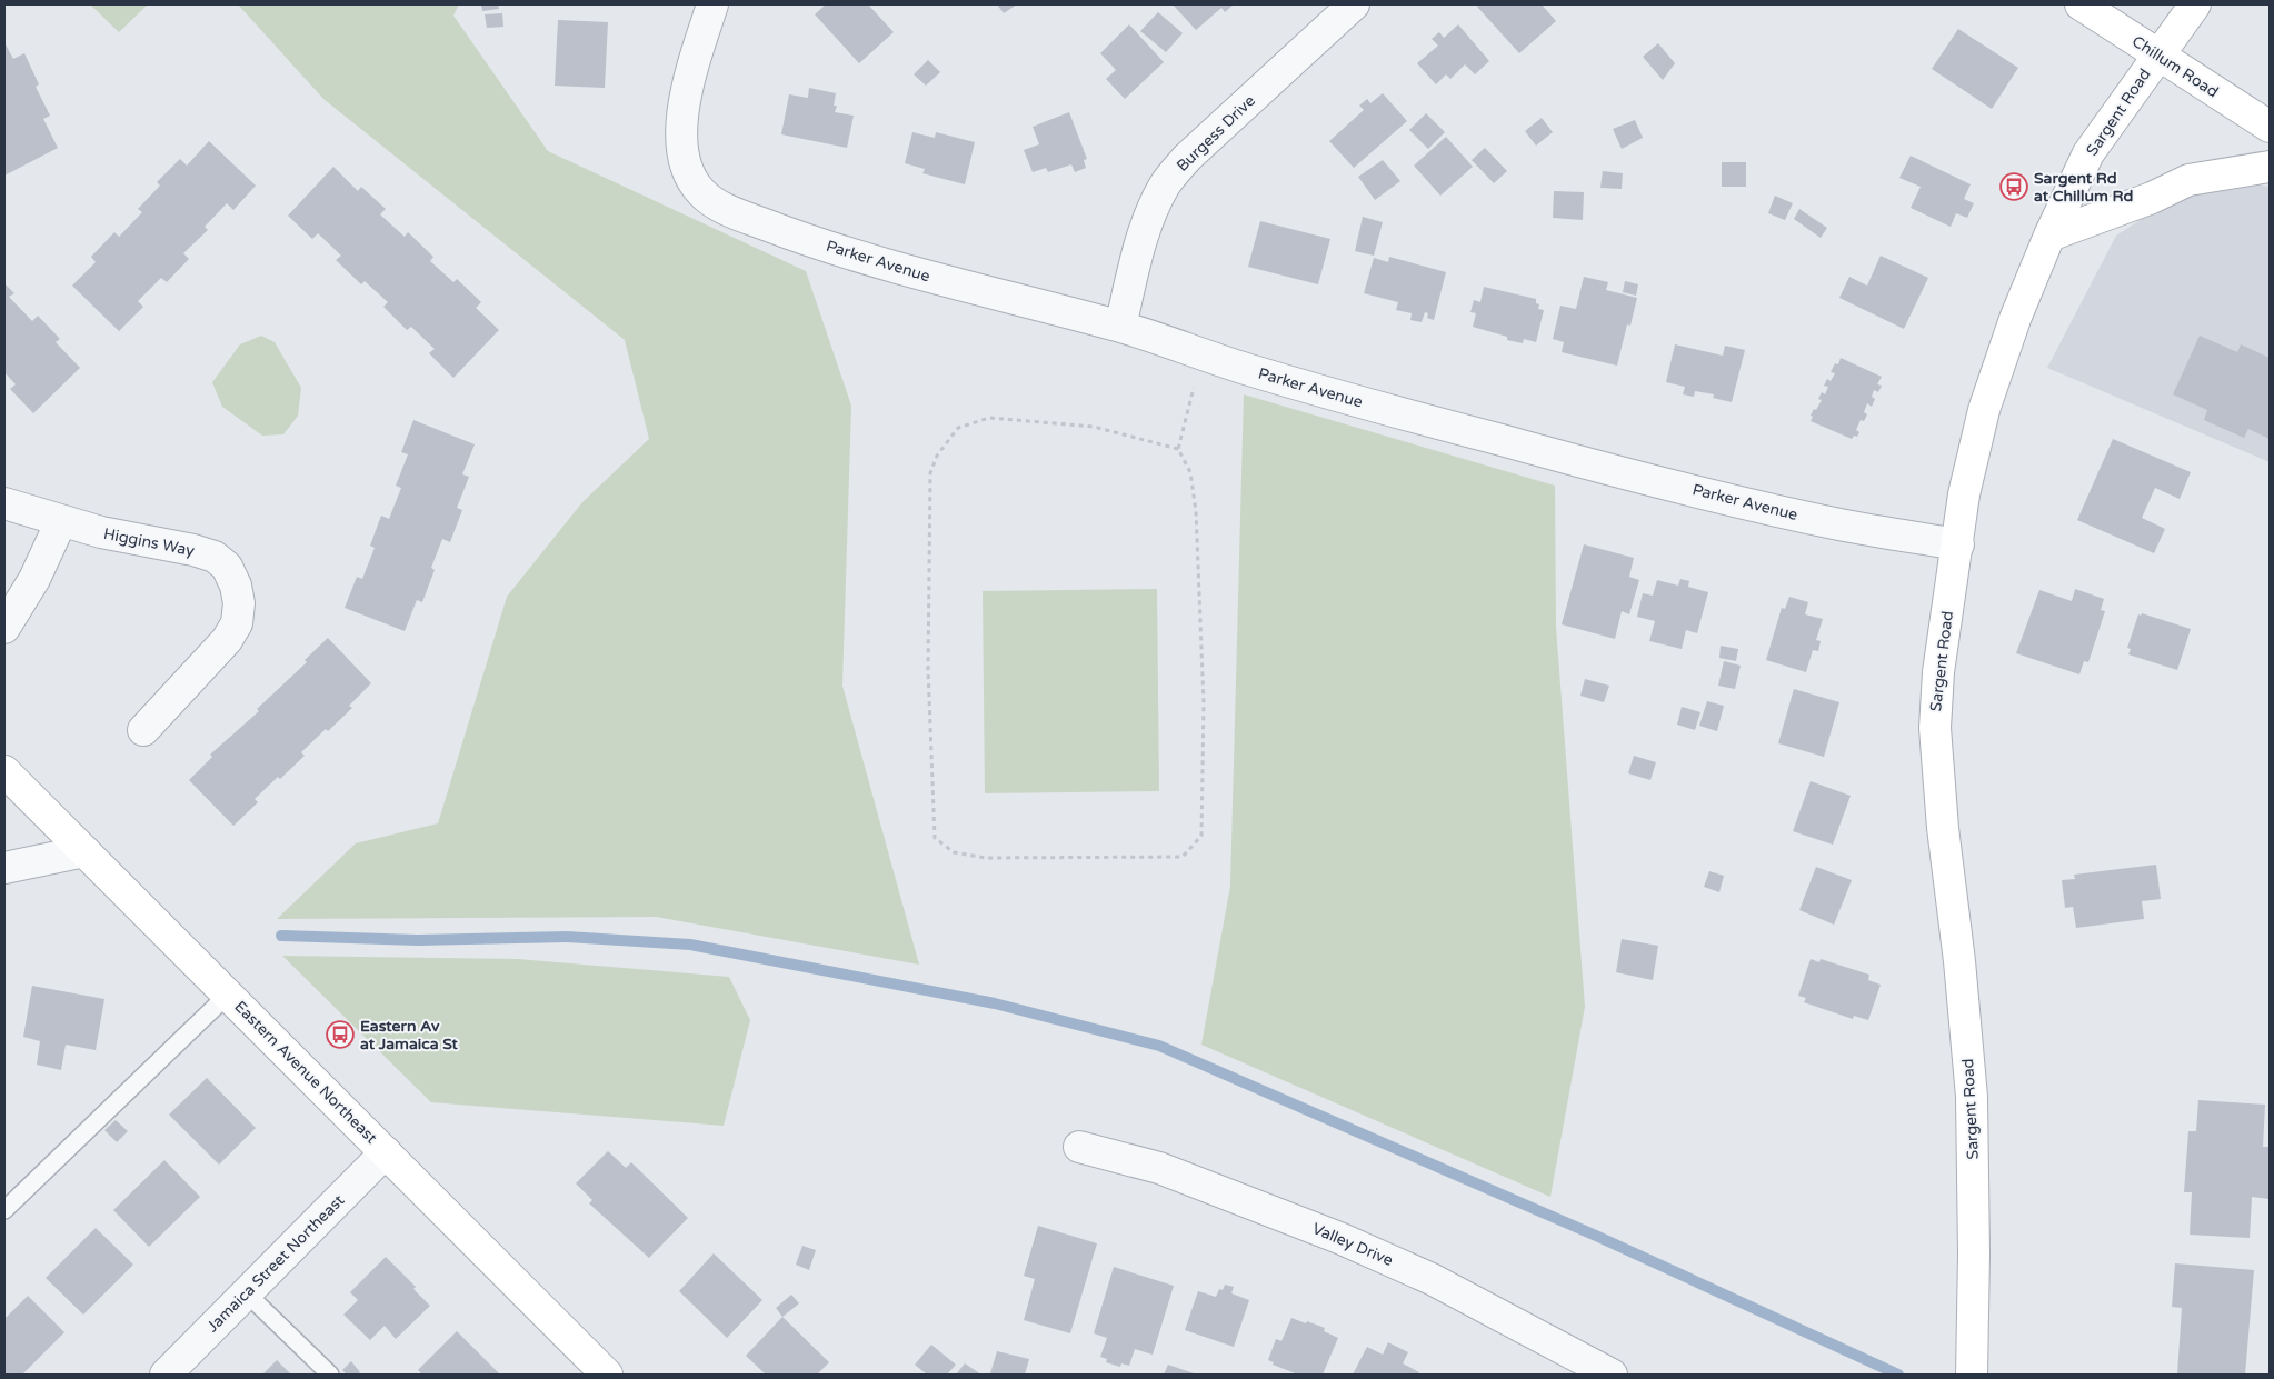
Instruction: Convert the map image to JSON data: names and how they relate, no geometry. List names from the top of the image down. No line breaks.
{"streets":{"main road":["Chillum Road","Sargent Road","Eastern Avenue Northeast"],"street":["Burgess Drive","Parker Avenue","Higgins Way","Valley Drive","Jamaica Street Northeast"]},"crossings":[["Chillum Road","Sargent Road"],["Sargent Road","Parker Avenue"],["Burgess Drive","Parker Avenue"],["Eastern Avenue Northeast","Jamaica Street Northeast"]],"places":{"bus stop":["Sargent Rd at Chillum Rd","Eastern Av at Jamaica St"]}}
